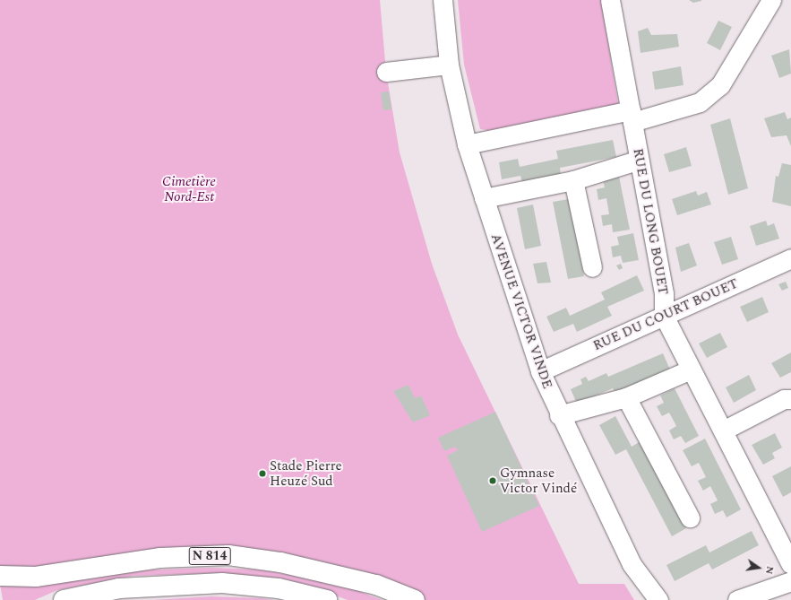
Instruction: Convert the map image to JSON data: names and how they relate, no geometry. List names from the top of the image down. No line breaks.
{"streets":{"highway":["N 814"],"street":["RUE DU LONG BOUET","AVENUE VICTOR VINDE","RUE DU COURT BOUET"]},"crossings":[["RUE DU LONG BOUET","RUE DU COURT BOUET"],["AVENUE VICTOR VINDE","RUE DU COURT BOUET"]],"parks":["Cimetière Nord-Est"],"places":["Stade Pierre Heuzé Sud","Gymnase Victor Vindé"],"north":"right"}
